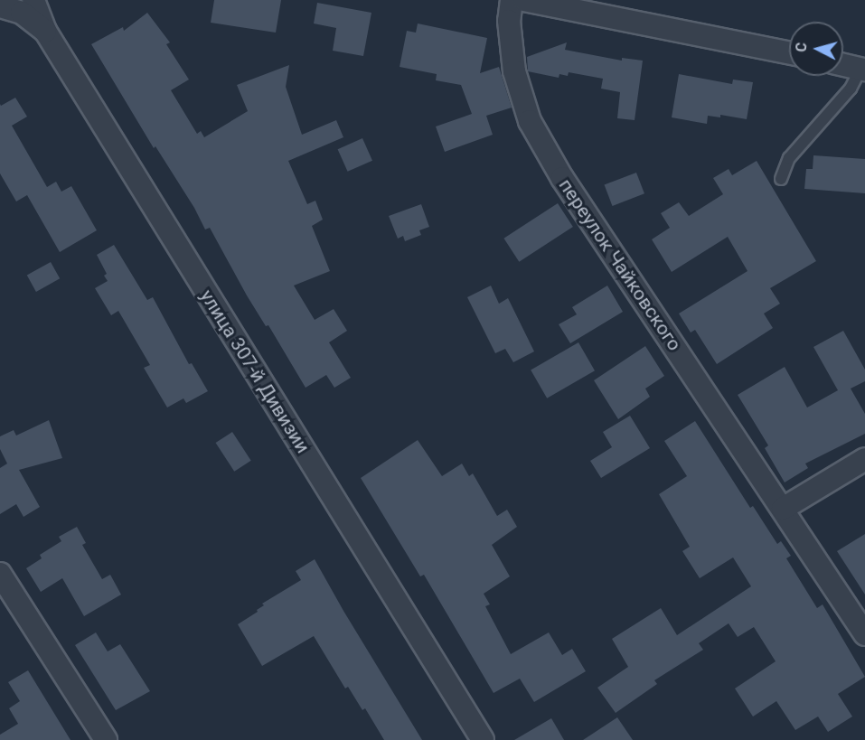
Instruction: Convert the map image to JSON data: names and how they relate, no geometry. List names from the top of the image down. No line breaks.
{"streets":{"street":["переулок Чайковского","улица 307-й Дивизии"]},"north":"left"}
